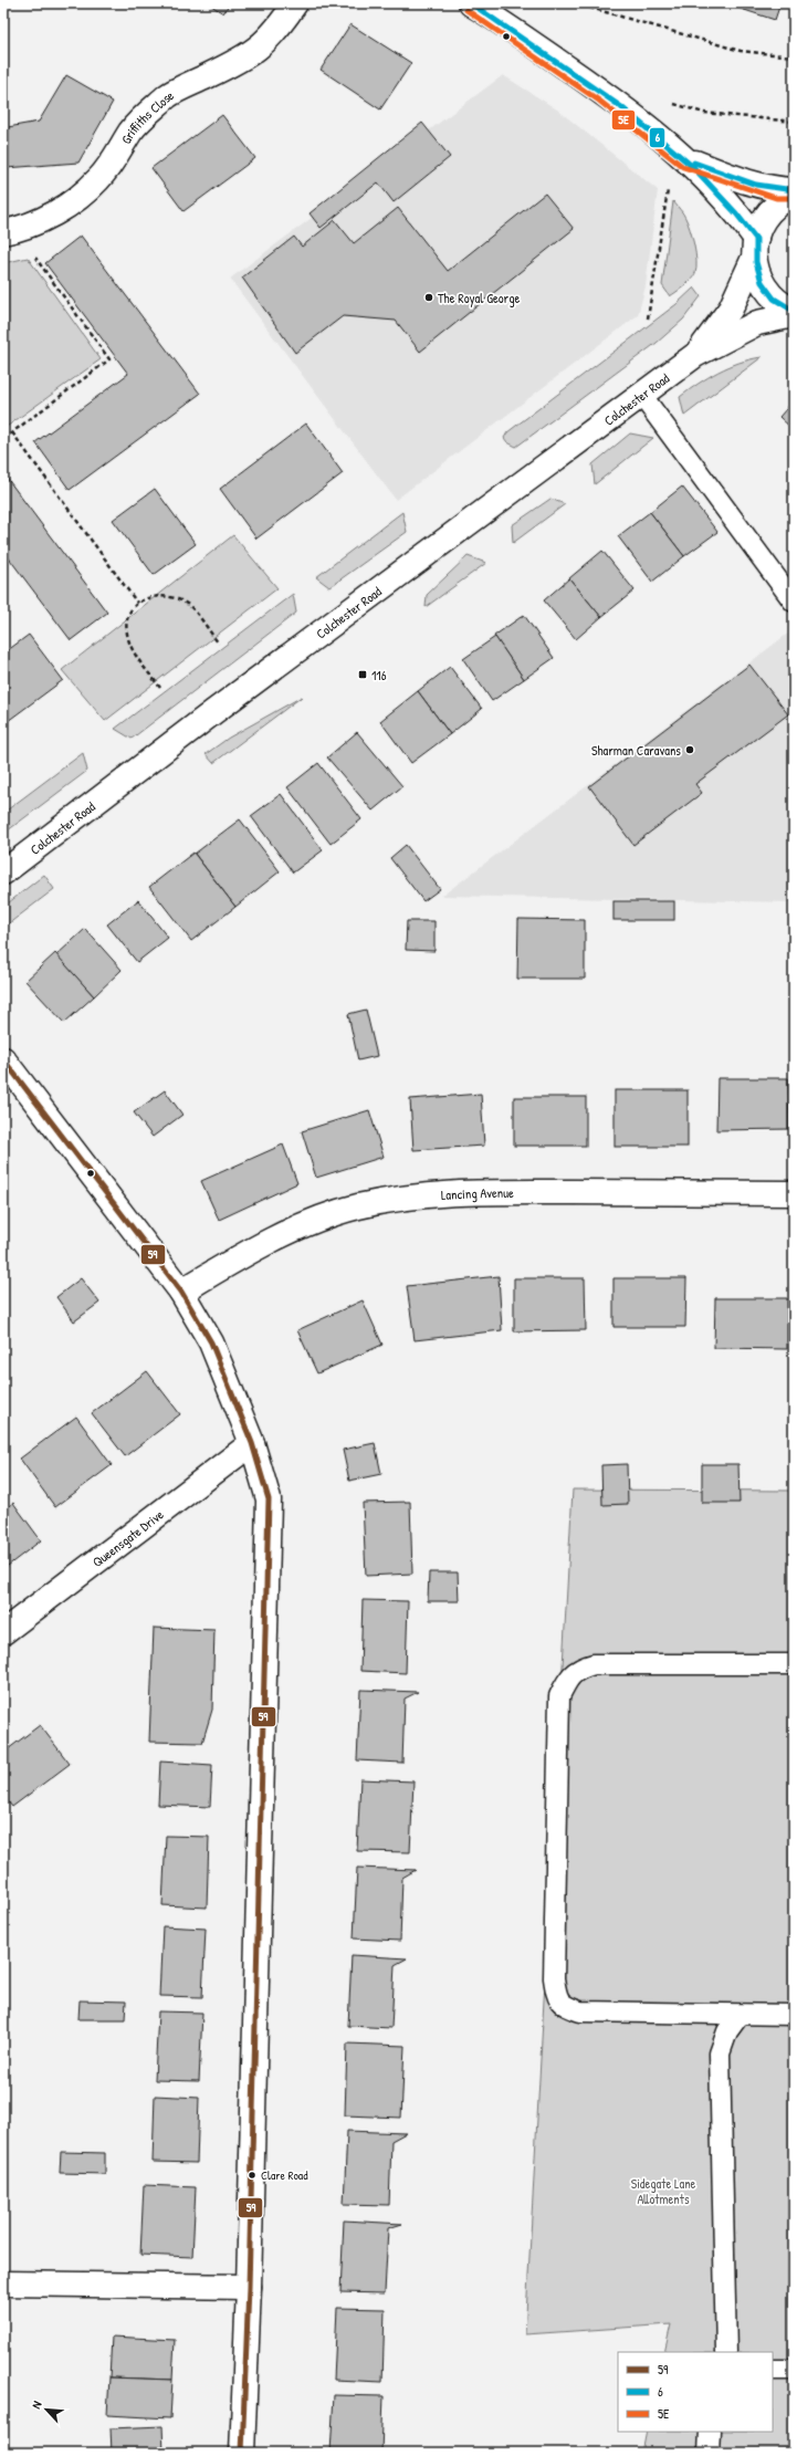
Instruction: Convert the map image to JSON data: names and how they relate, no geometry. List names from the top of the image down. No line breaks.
{"streets":{"street":["Griffiths Close","Colchester Road","Lancing Avenue","Queensgate Drive"]},"parks":["Sidegate Lane Allotments"],"places":{"other":["The Royal George","Sharman Caravans","Clare Road"],"transit":["116"]},"lines":["transit line 6","transit line 5E","transit line 59"],"legend":["59","6","5E"],"north":"top left"}
